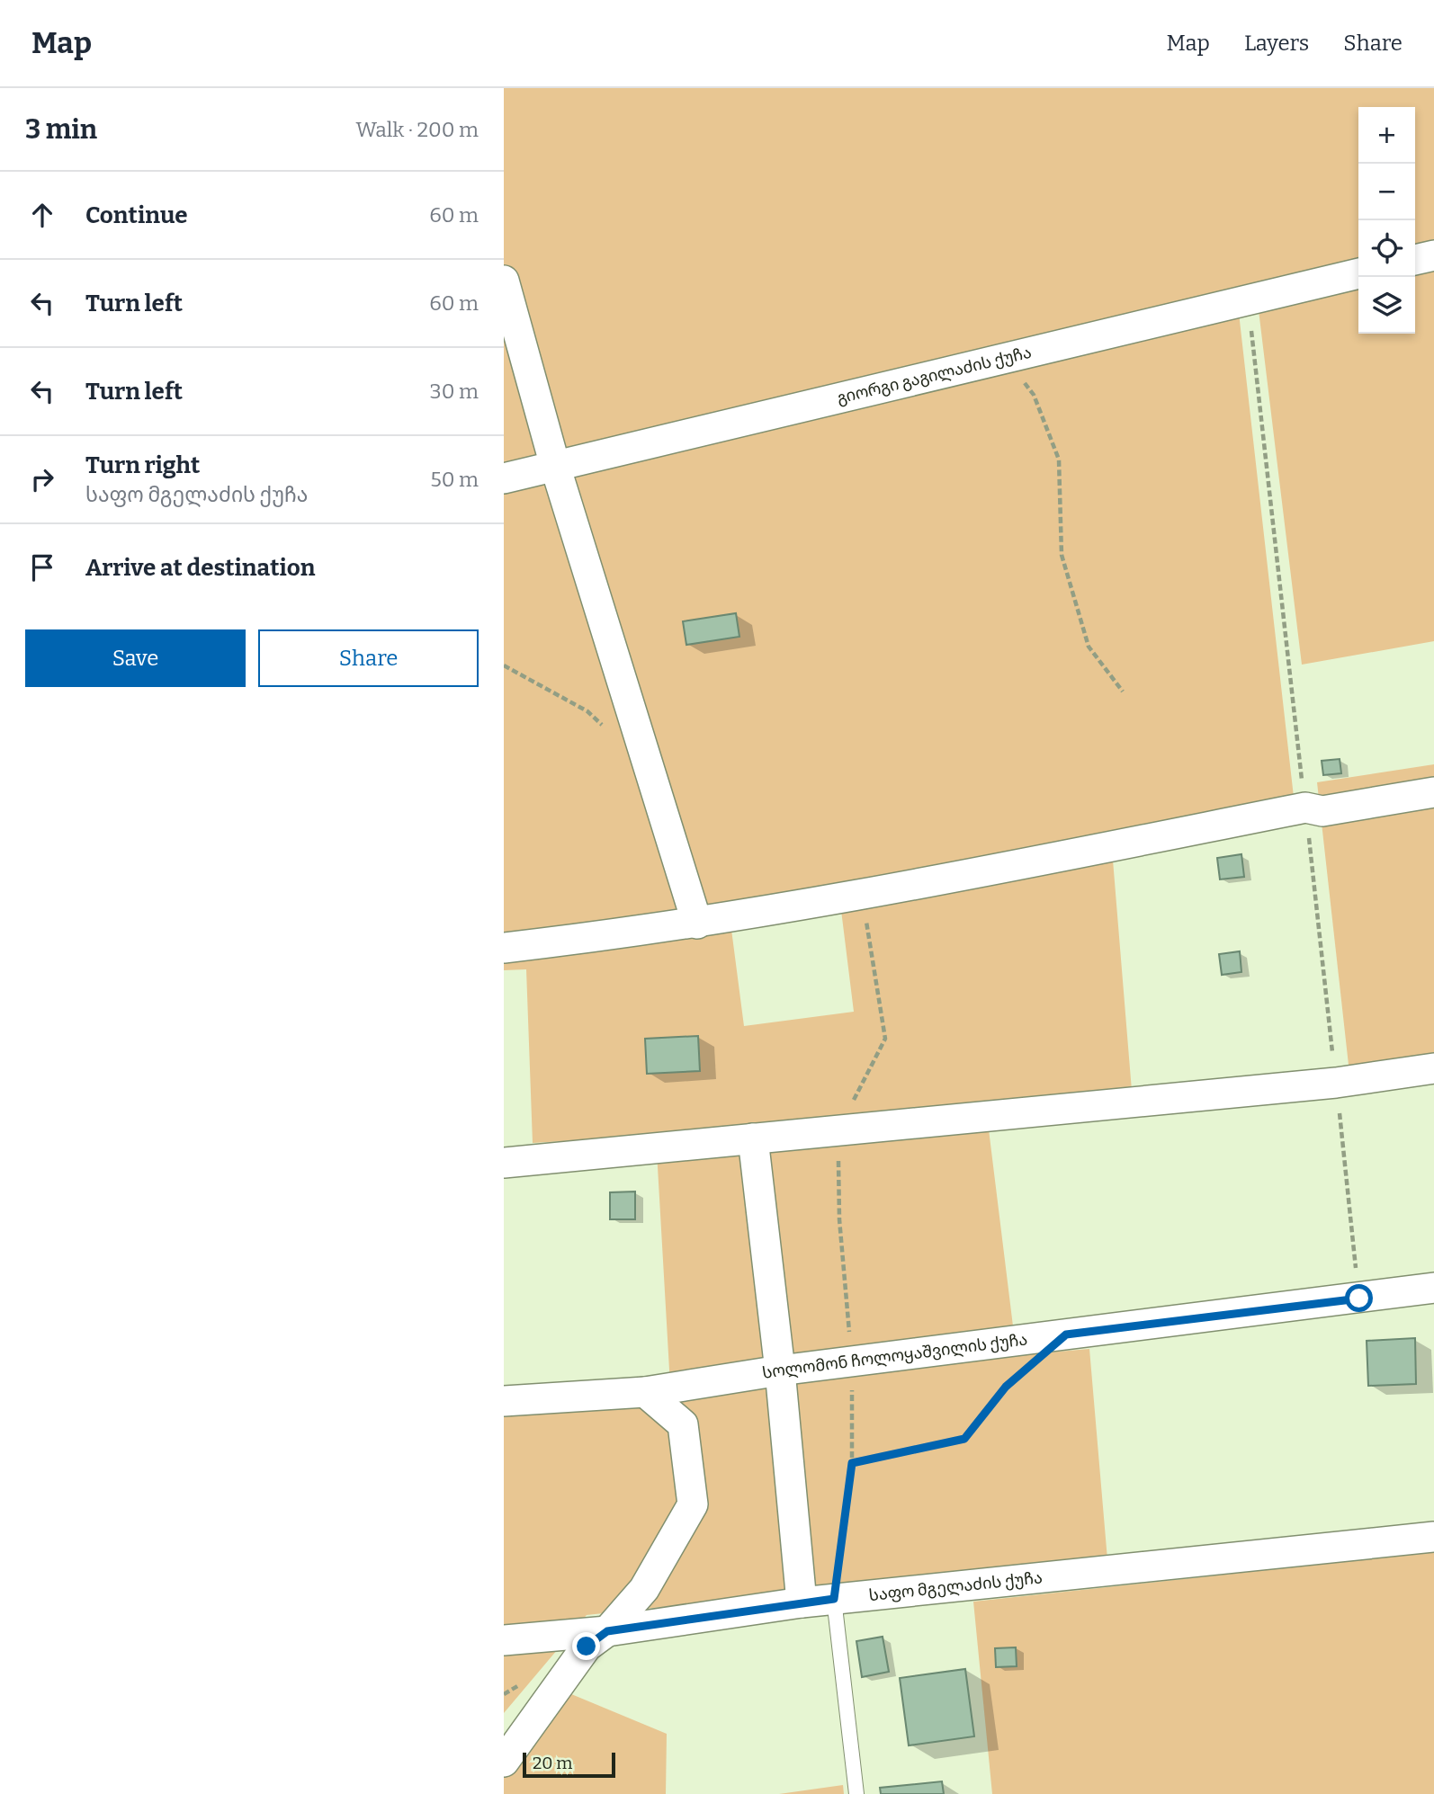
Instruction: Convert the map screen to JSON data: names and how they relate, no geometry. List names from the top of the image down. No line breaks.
{"streets":{"street":["გიორგი გაგილაძის ქუჩა","სოლომონ ჩოლოყაშვილის ქუჩა","საფო მგელაძის ქუჩა"]},"scale_bar":"20 m","page":{"header":"Map","nav":["Map","Layers","Share"],"heading":["3 min","Walk · 200 m"],"map_buttons":["+","−"],"list":[["Continue","60 m"],["Turn left","60 m"],["Turn left","30 m"],["Turn right","საფო მგელაძის ქუჩა","50 m"],"Arrive at destination"],"buttons":["Save","Share"],"scale":"20 m"}}
